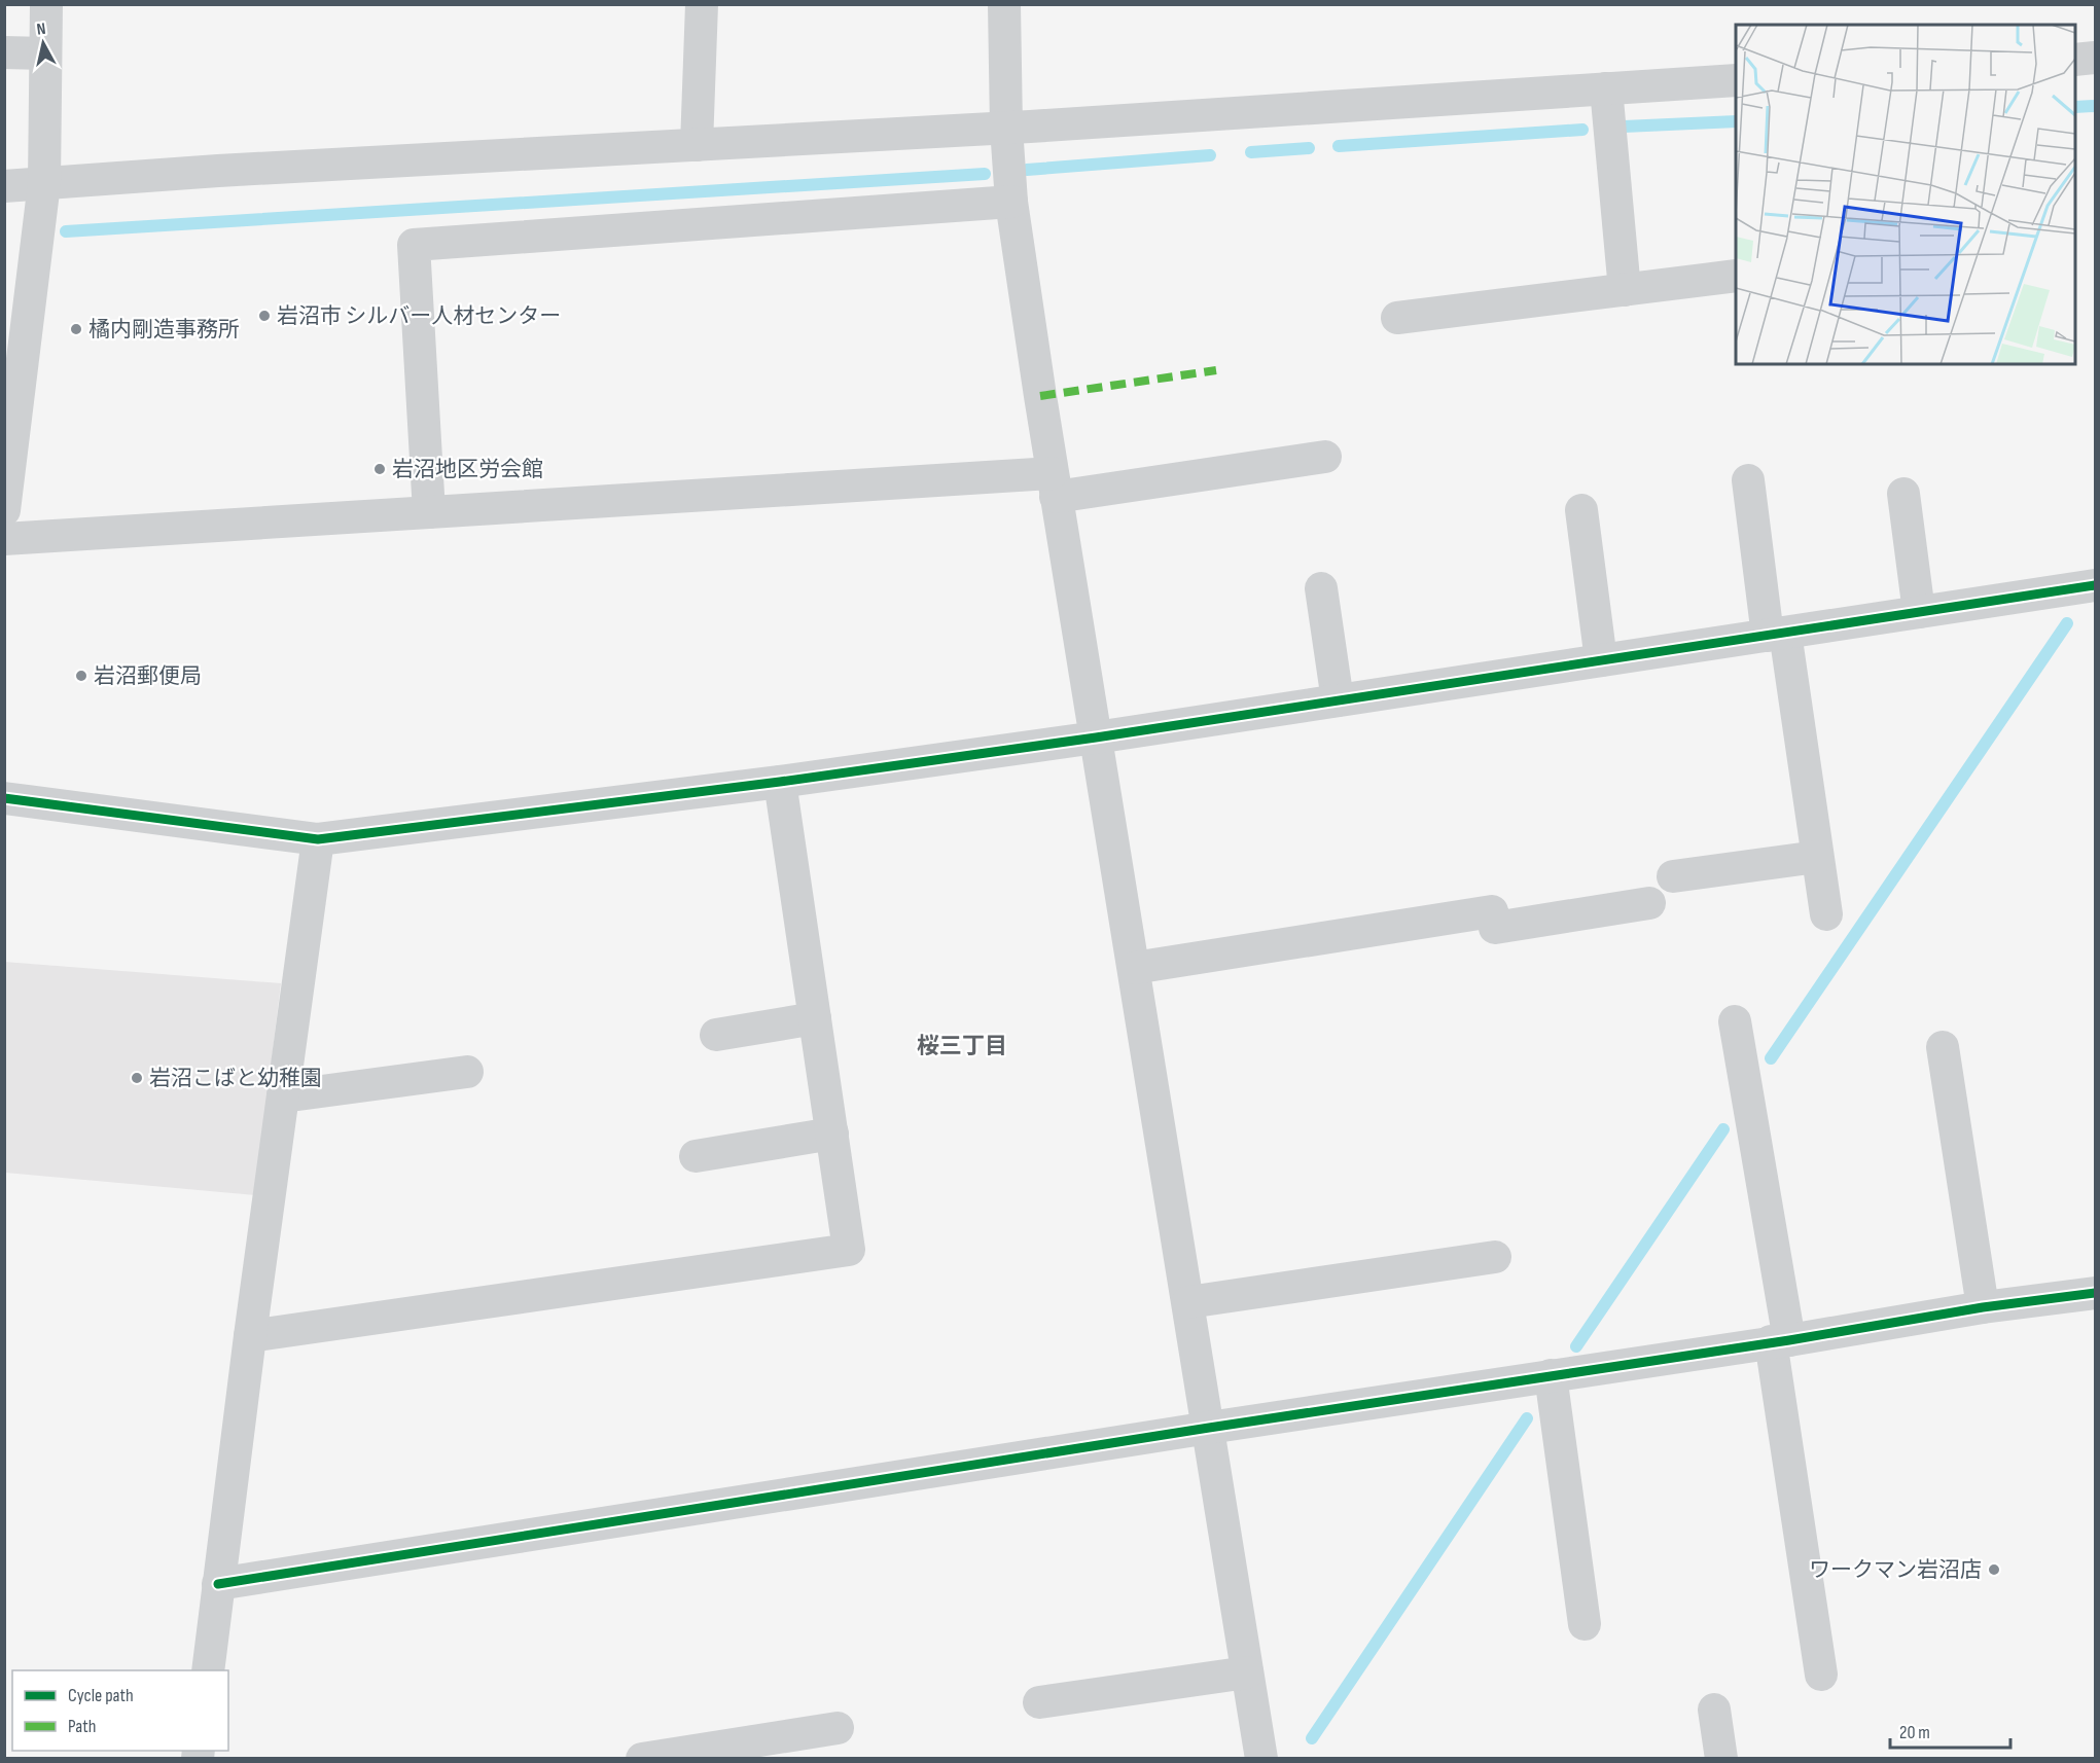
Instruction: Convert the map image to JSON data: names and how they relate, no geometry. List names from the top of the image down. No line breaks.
{"districts":["桜三丁目"],"places":["岩沼市 シルバー人材センター","橘内剛造事務所","岩沼地区労会館","岩沼郵便局","岩沼こばと幼稚園","ワークマン岩沼店"],"legend":["Cycle path","Path"],"scale_bar":"20 m","north":"top"}
